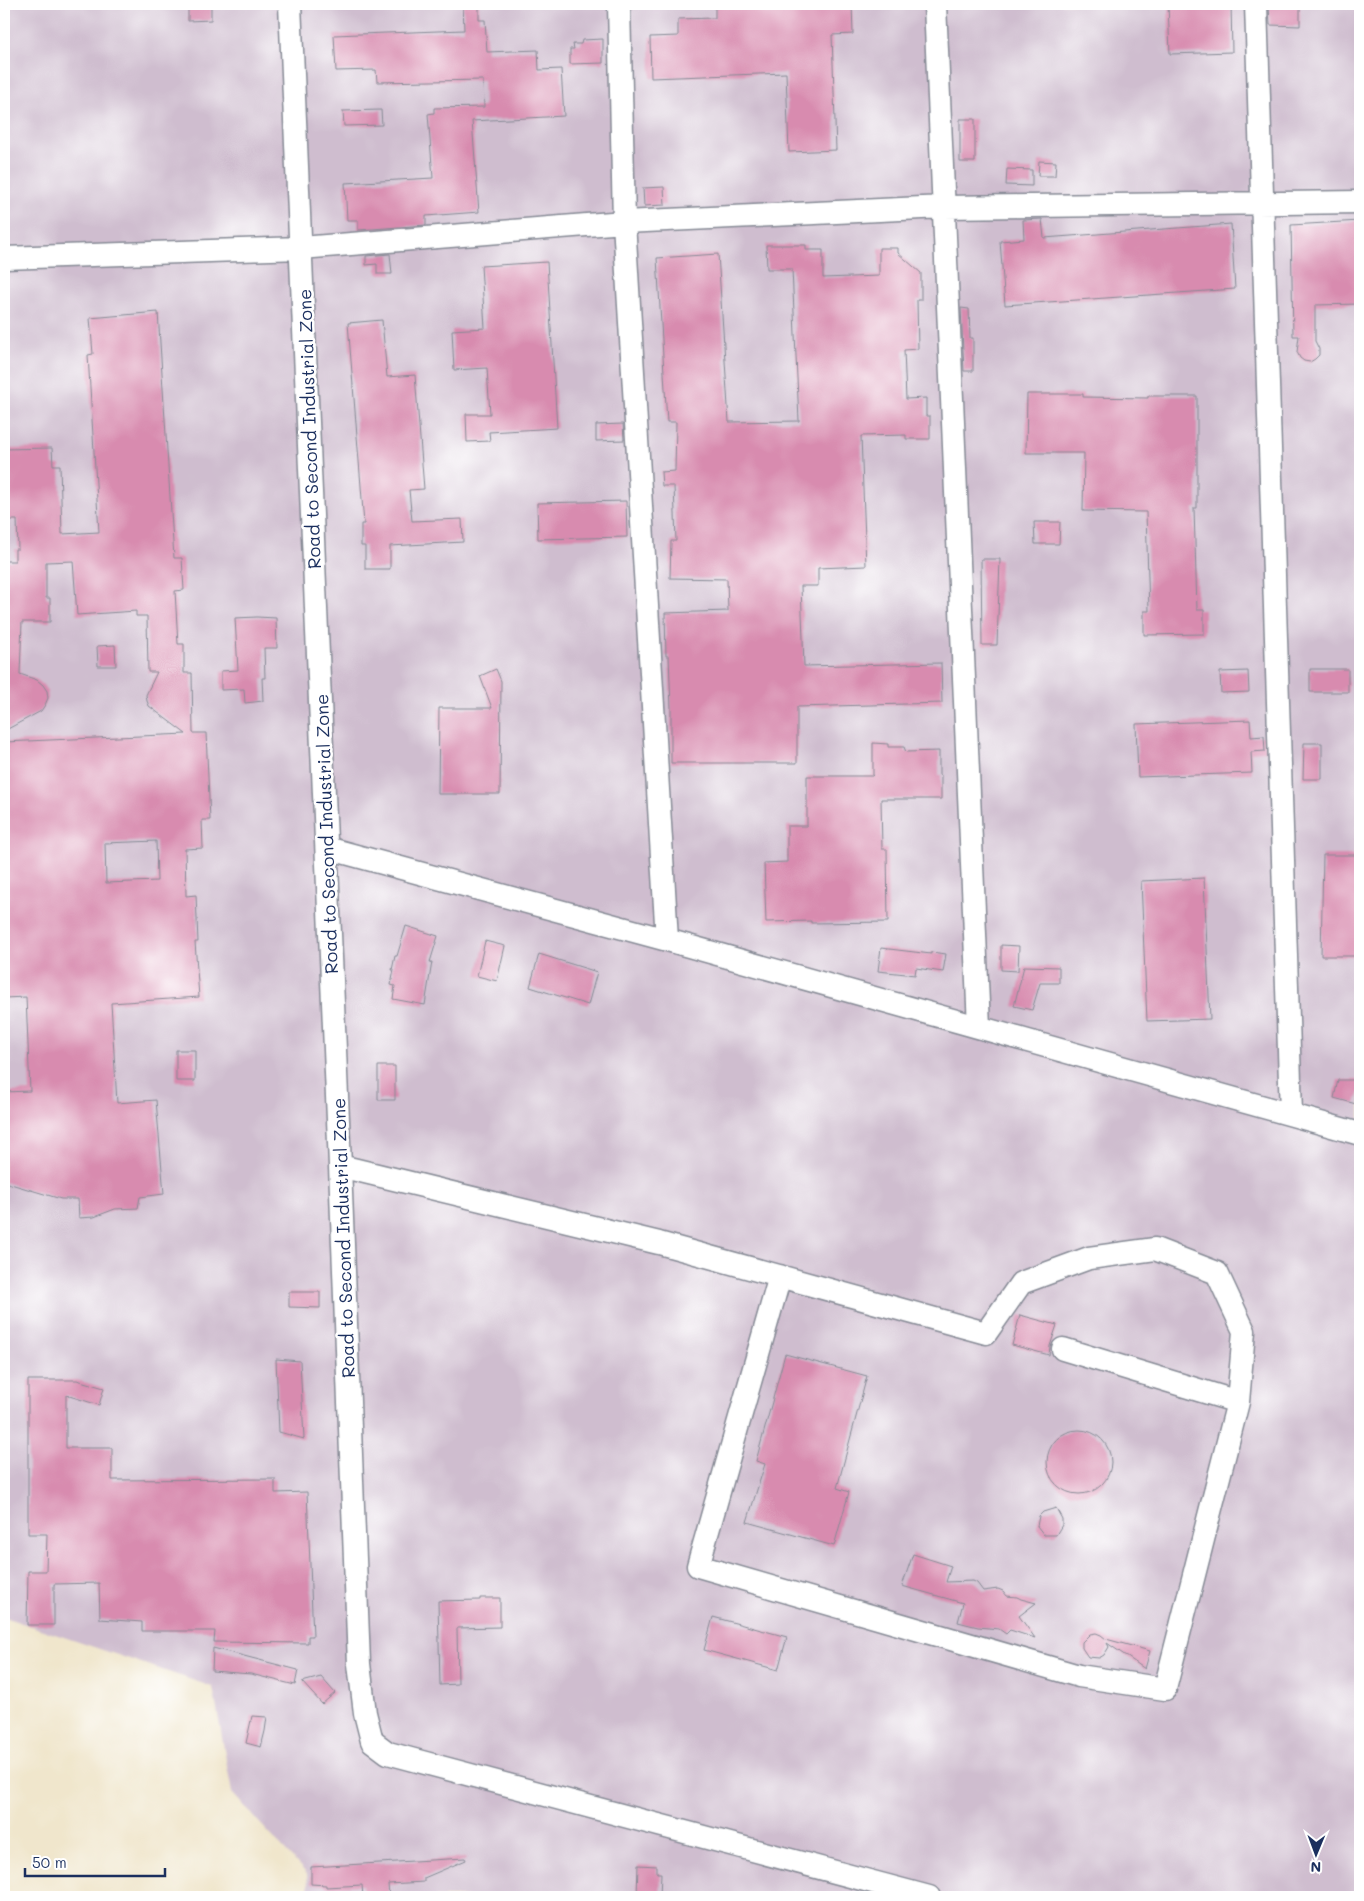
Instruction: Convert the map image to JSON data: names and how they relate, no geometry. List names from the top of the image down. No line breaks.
{"streets":{"street":["Road to Second Industrial Zone"]},"scale_bar":"50 m","north":"bottom"}
